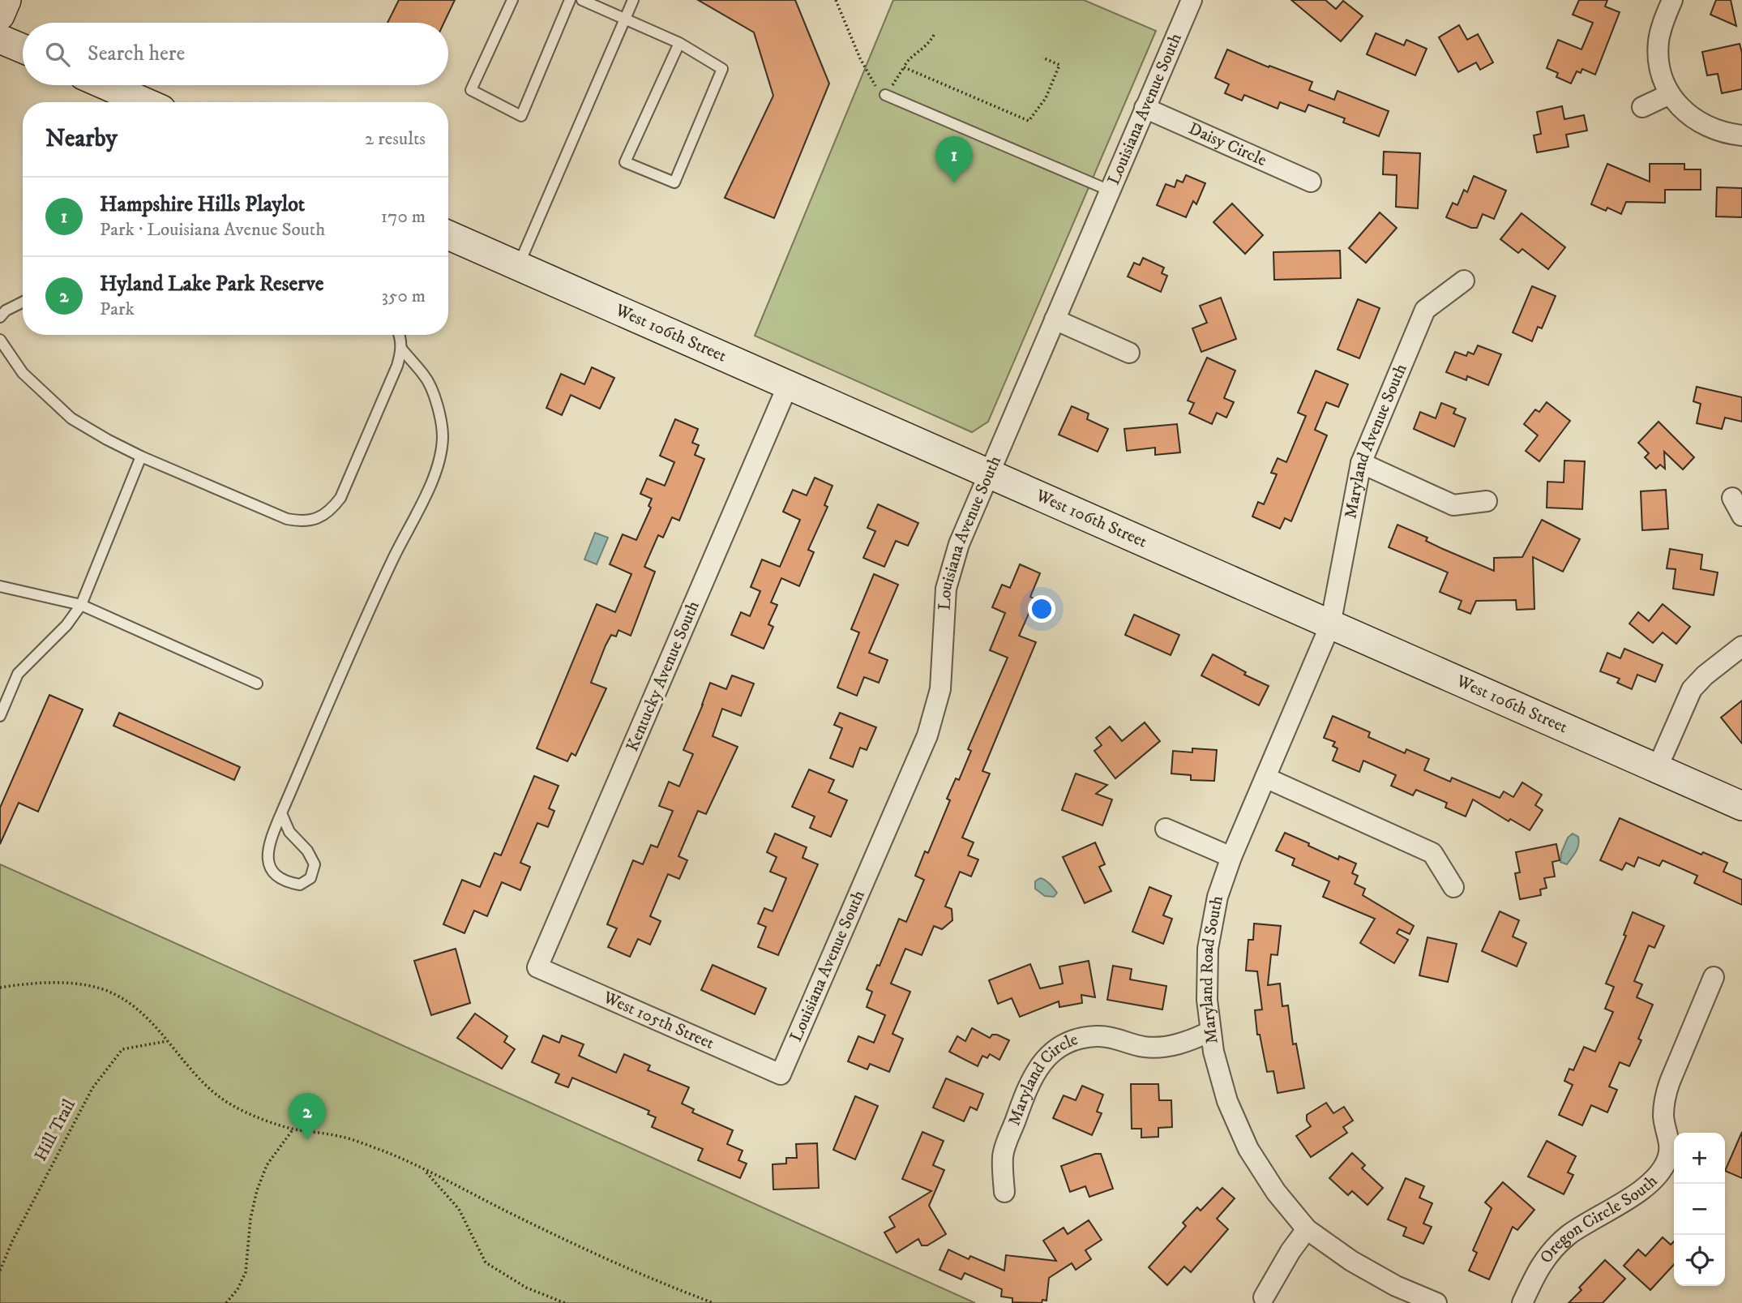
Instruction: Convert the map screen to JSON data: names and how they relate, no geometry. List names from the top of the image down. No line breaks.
{"streets":{"street":["Louisiana Avenue South","Daisy Circle","West 106th Street","Maryland Avenue South","Kentucky Avenue South","Maryland Road South","West 105th Street","Maryland Circle","Oregon Circle South"],"path":["Hill Trail"]},"crossings":[["Louisiana Avenue South","Daisy Circle"],["Louisiana Avenue South","West 106th Street"],["Louisiana Avenue South","West 105th Street"],["West 106th Street","Maryland Avenue South"],["West 106th Street","Kentucky Avenue South"],["West 106th Street","Maryland Road South"],["Maryland Avenue South","Maryland Road South"],["Kentucky Avenue South","West 105th Street"],["Maryland Road South","Maryland Circle"]],"page":{"search":"Search here","heading":["Nearby","2 results"],"pins":["1","2"],"list":[{"mark":"1","name":"Hampshire Hills Playlot","note":"Park · Louisiana Avenue South","value":"170 m"},{"mark":"2","name":"Hyland Lake Park Reserve","note":"Park","value":"350 m"}],"map_buttons":["+","−"]}}
